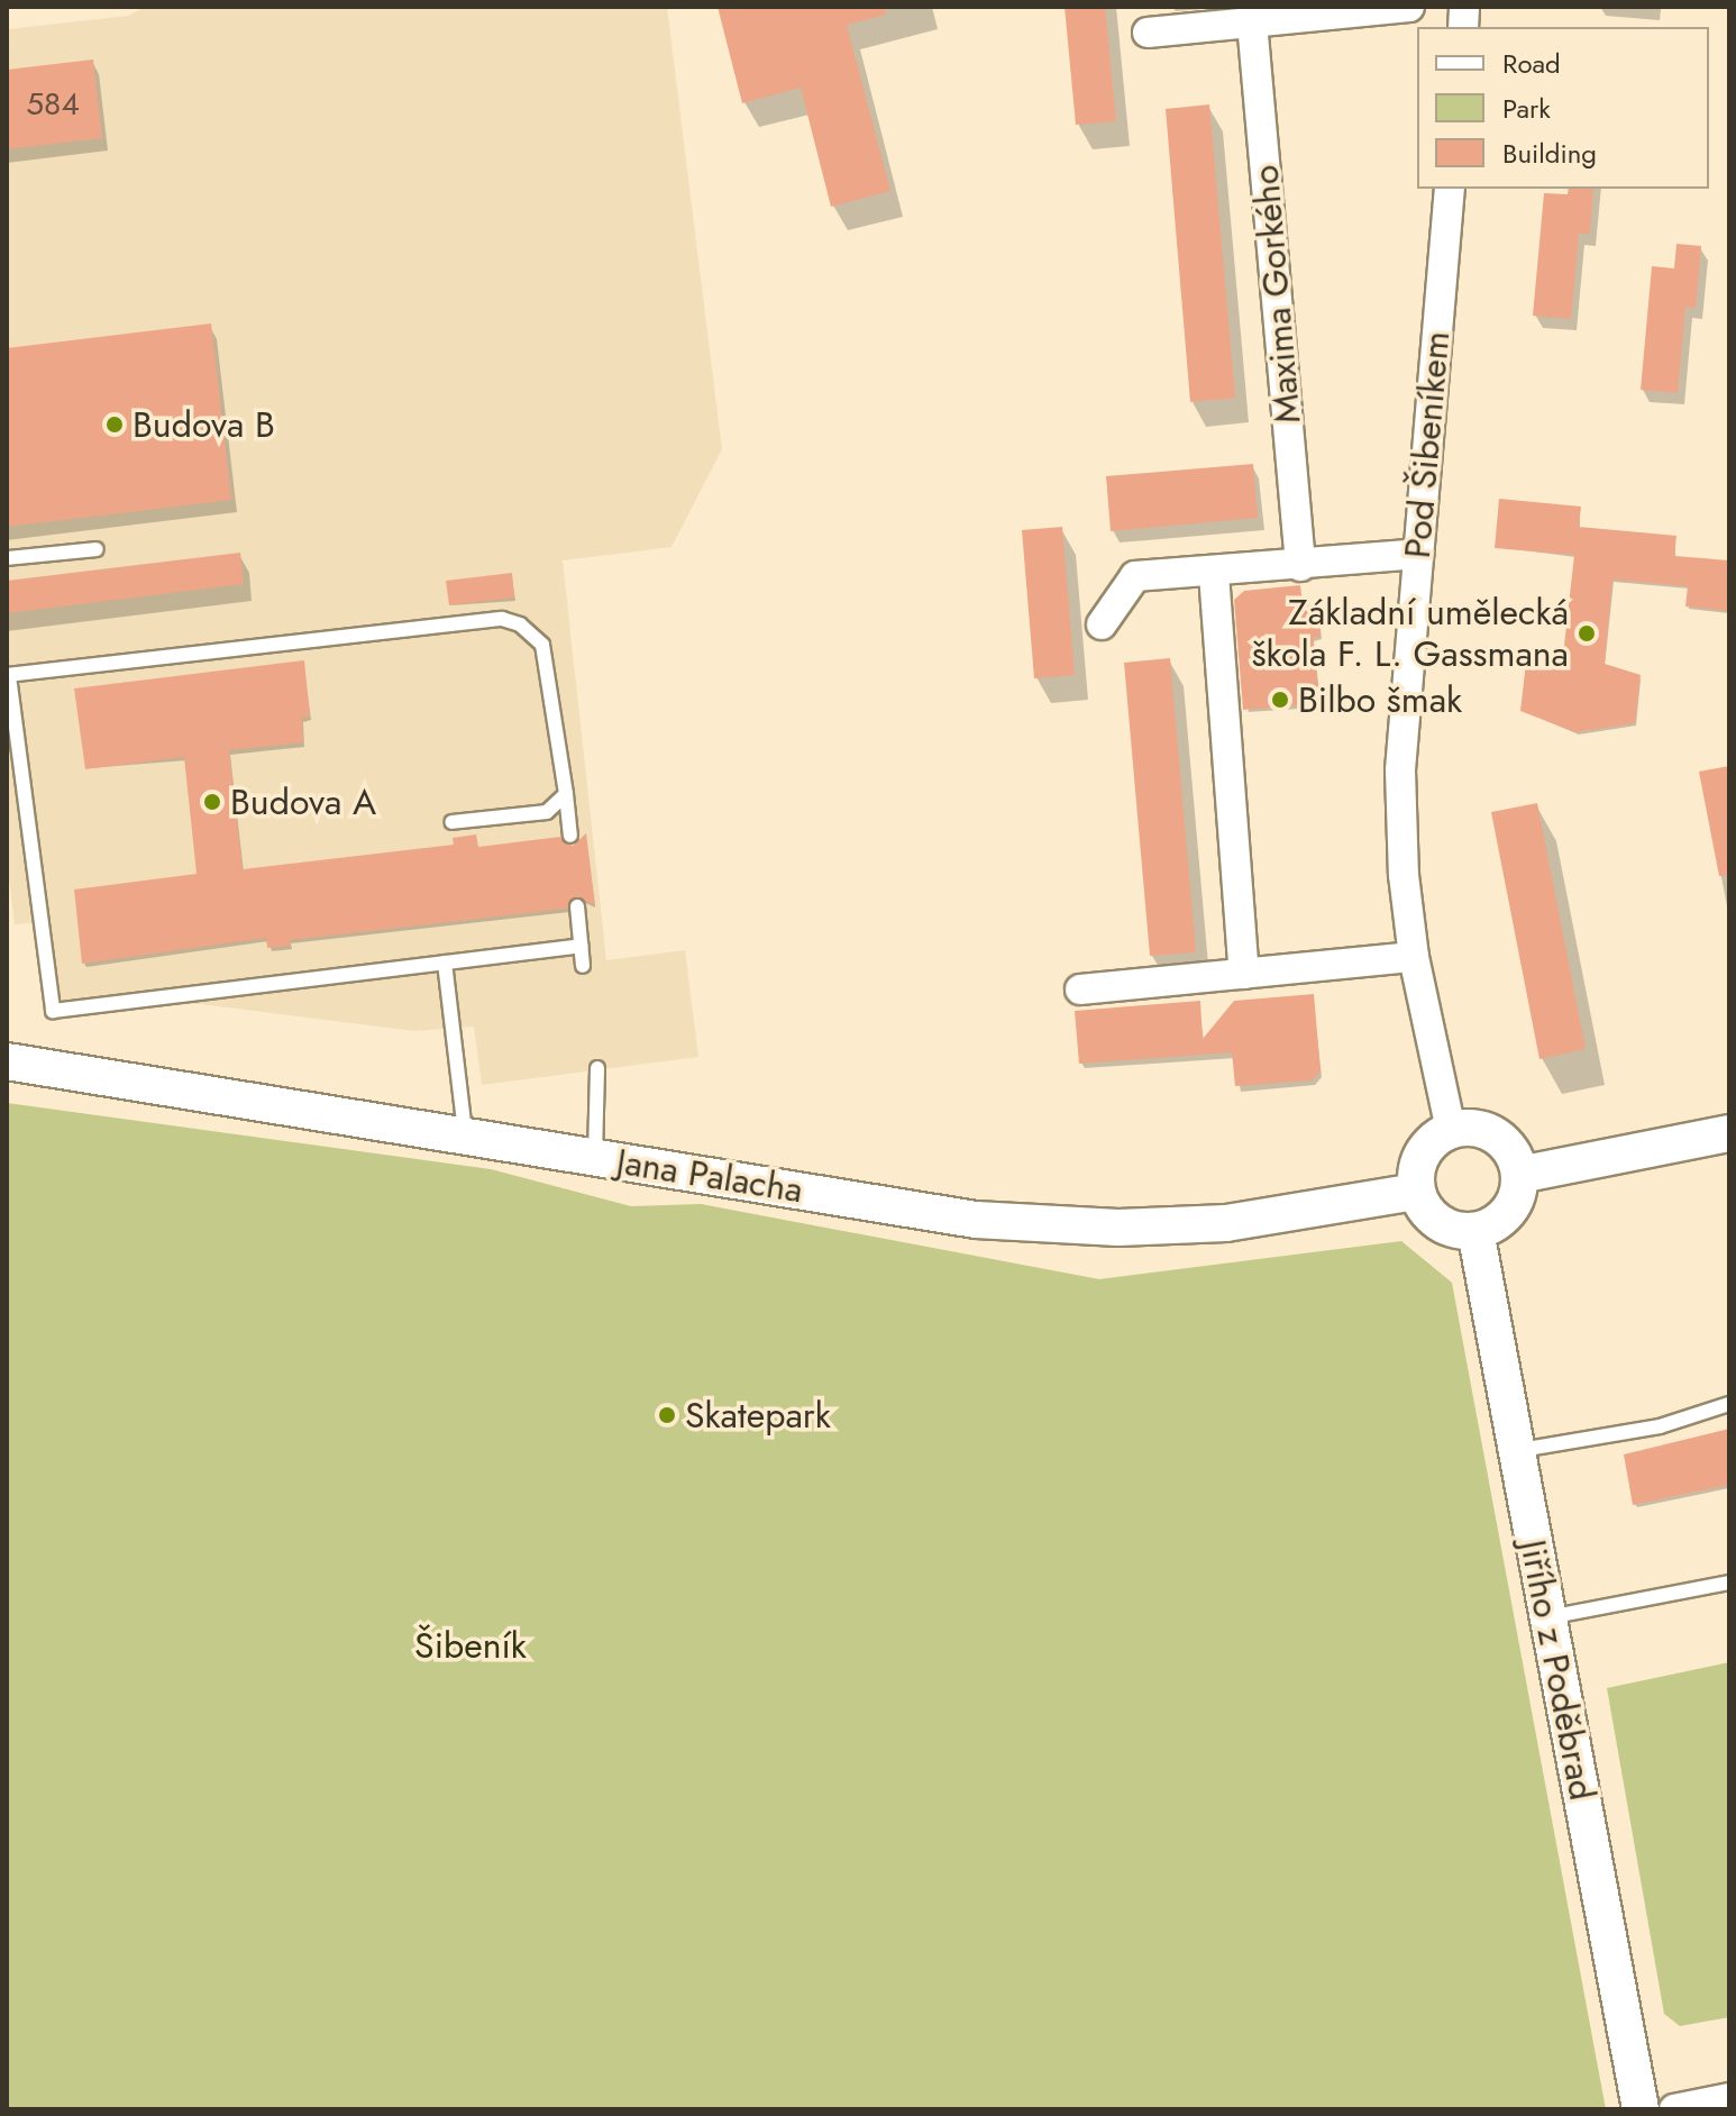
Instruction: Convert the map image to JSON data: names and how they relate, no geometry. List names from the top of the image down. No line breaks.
{"streets":{"street":["Maxima Gorkého","Pod Šibeníkem","Jana Palacha","Jiřího z Poděbrad"]},"crossings":[["Pod Šibeníkem","Jana Palacha"],["Pod Šibeníkem","Jiřího z Poděbrad"],["Jana Palacha","Jiřího z Poděbrad"]],"parks":["Šibeník"],"places":["Budova B","Základní umělecká škola F. L. Gassmana","Bilbo šmak","Budova A","Skatepark"],"house_numbers":["584"],"legend":["Road","Park","Building"]}
